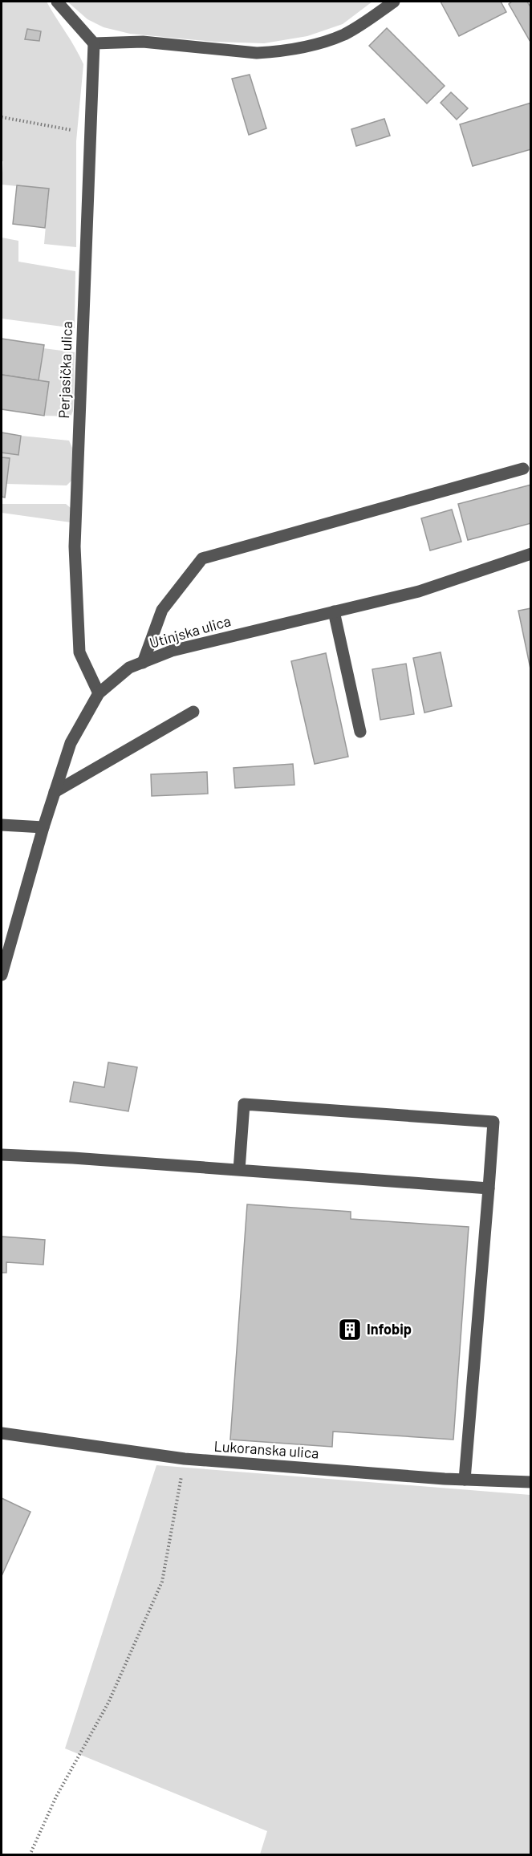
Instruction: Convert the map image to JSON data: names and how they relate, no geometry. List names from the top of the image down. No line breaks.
{"streets":{"street":["Perjasička ulica","Utinjska ulica","Lukoranska ulica"]},"crossings":[["Perjasička ulica","Utinjska ulica"]],"places":{"building":["Infobip"]}}
